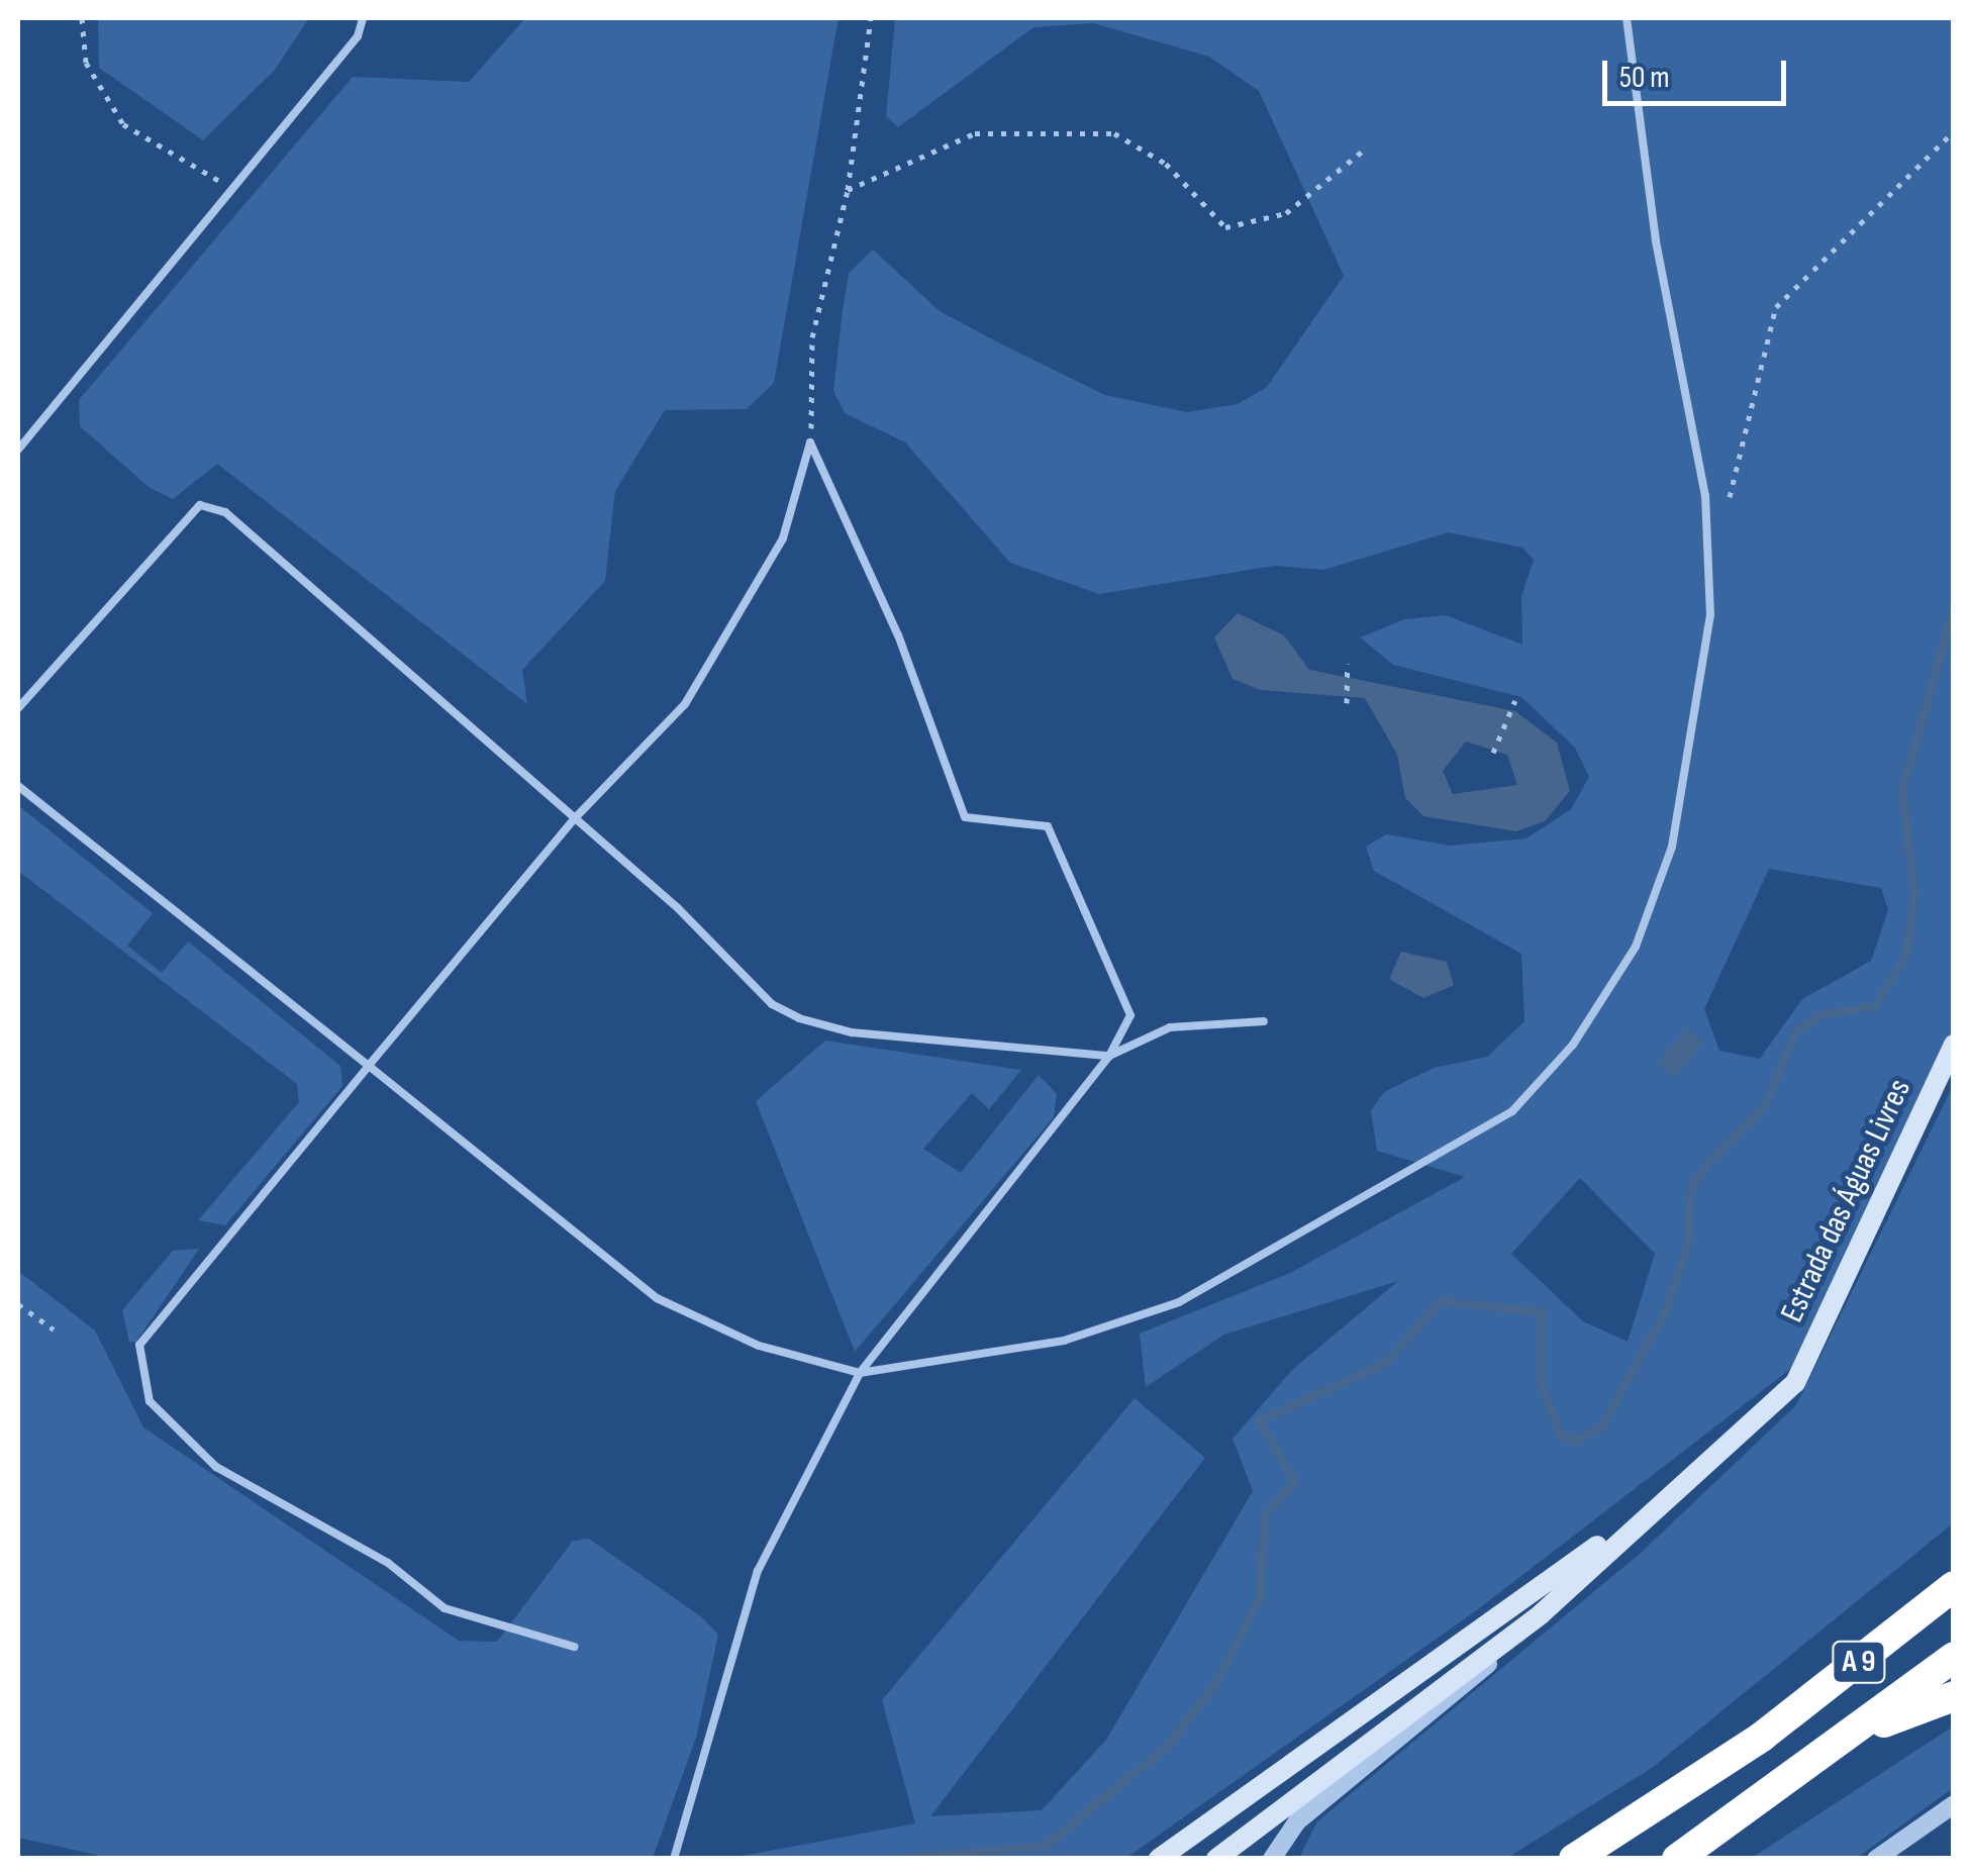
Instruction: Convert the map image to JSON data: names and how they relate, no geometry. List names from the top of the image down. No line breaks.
{"streets":{"highway":["A 9"],"main road":["Estrada das Águas Livres"]},"scale_bar":"50 m"}
